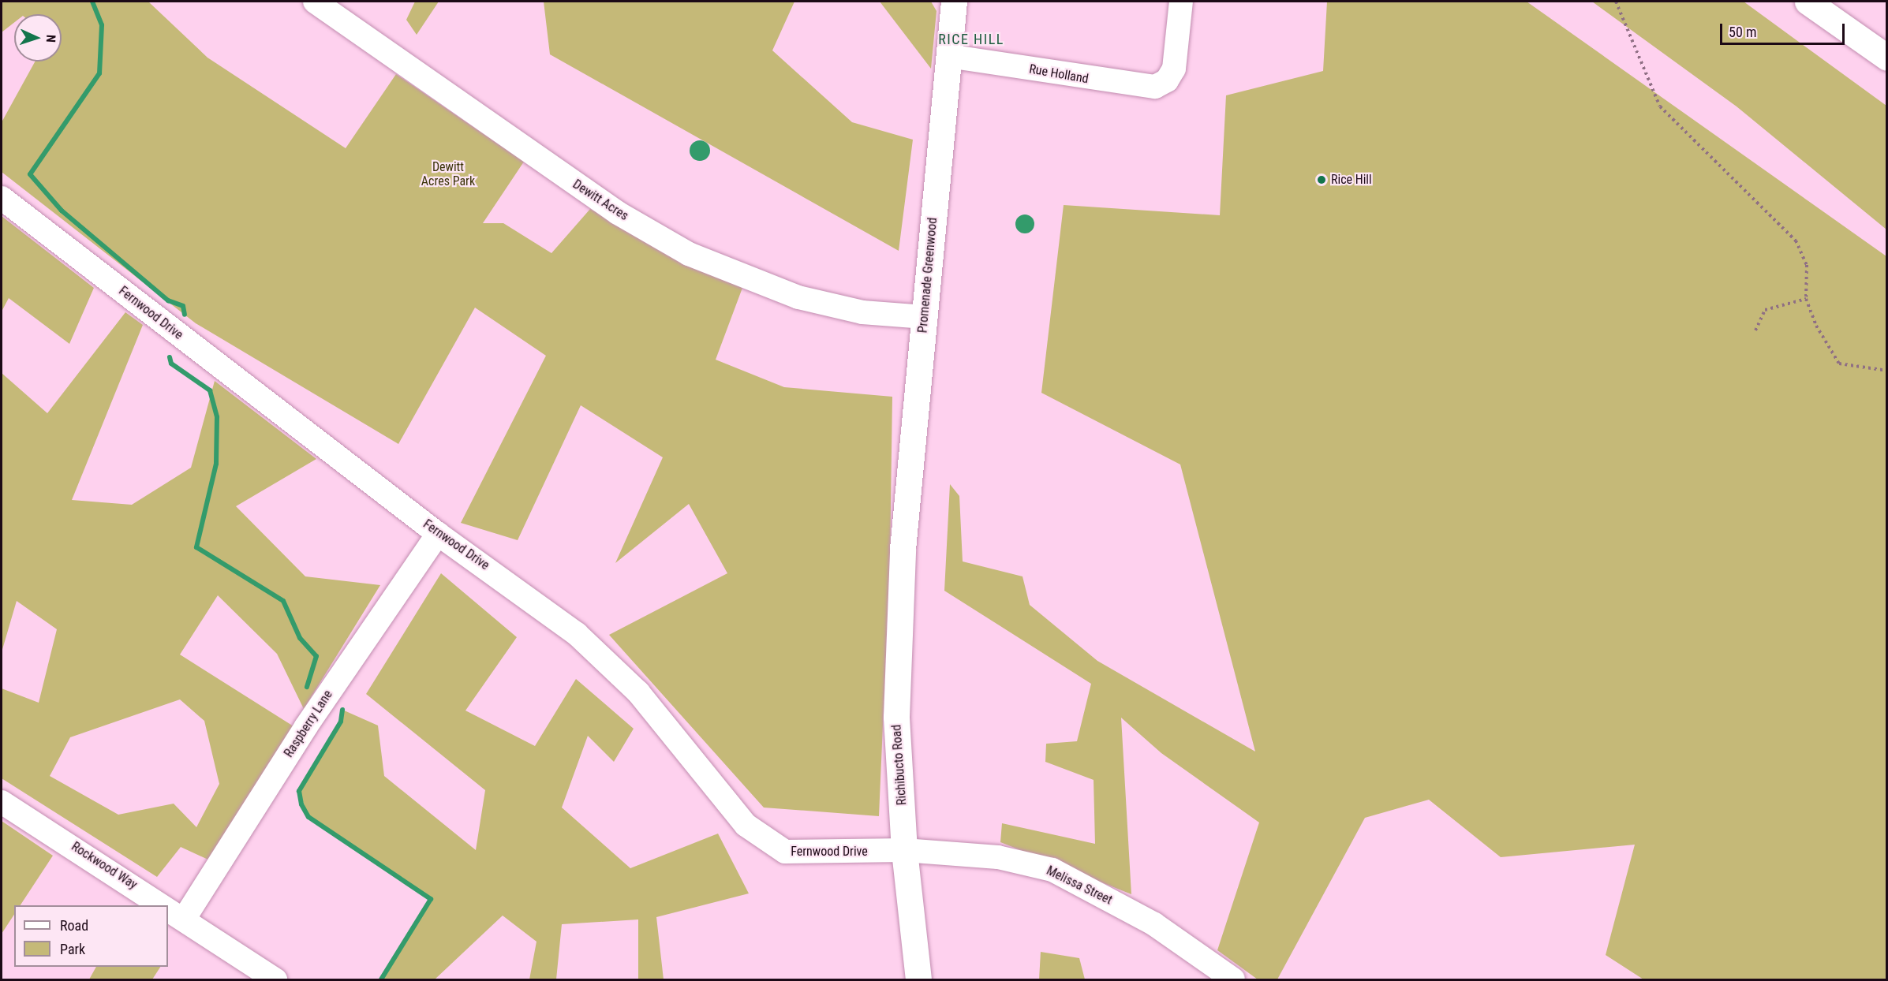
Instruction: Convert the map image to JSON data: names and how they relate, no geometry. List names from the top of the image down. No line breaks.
{"streets":{"main road":["Promenade Greenwood","Richibucto Road"],"street":["Rue Holland","Dewitt Acres","Fernwood Drive","Raspberry Lane","Rockwood Way","Melissa Street"]},"crossings":[["Rue Holland","Promenade Greenwood"],["Dewitt Acres","Promenade Greenwood"],["Promenade Greenwood","Richibucto Road"],["Fernwood Drive","Raspberry Lane"],["Fernwood Drive","Richibucto Road"],["Fernwood Drive","Melissa Street"],["Raspberry Lane","Rockwood Way"],["Richibucto Road","Melissa Street"]],"districts":["RICE HILL"],"parks":["Dewitt Acres Park"],"places":["Rice Hill"],"legend":["Road","Park"],"scale_bar":"50 m","north":"right"}
